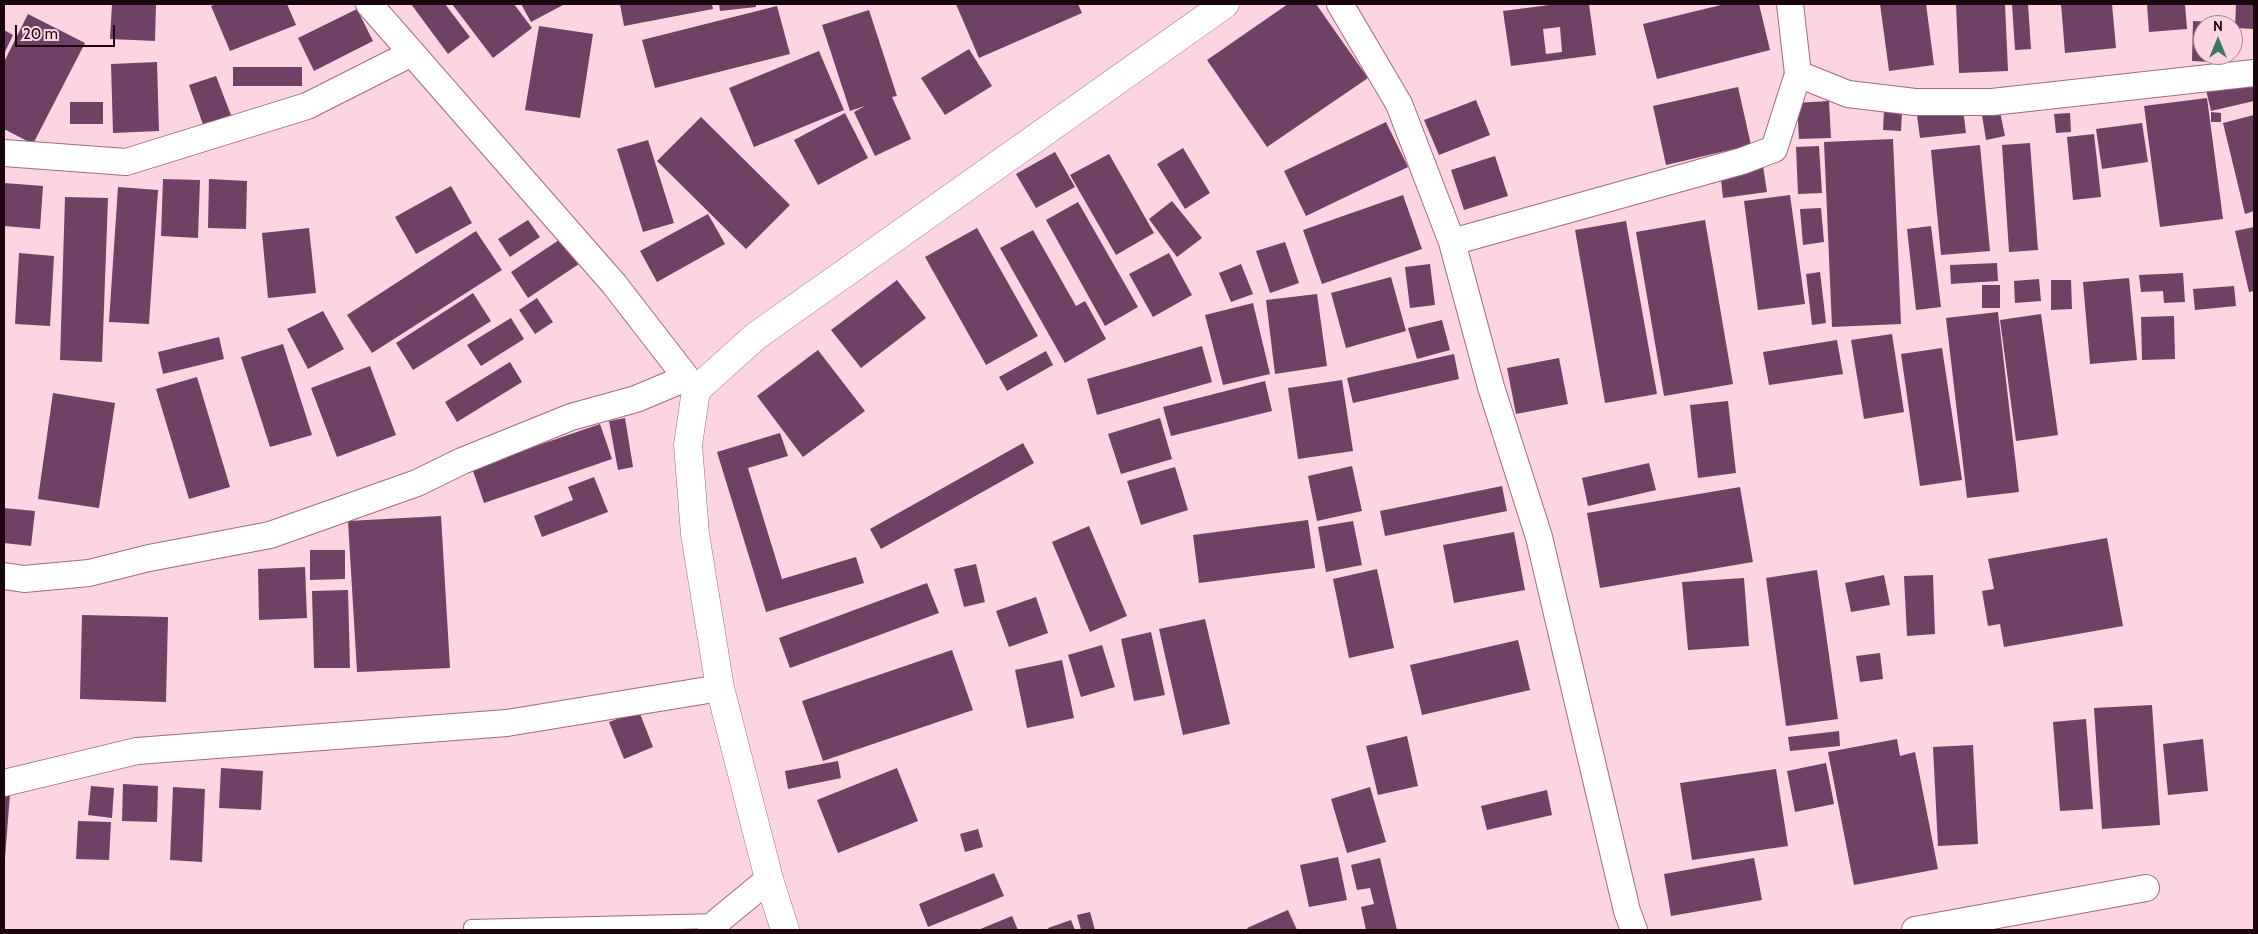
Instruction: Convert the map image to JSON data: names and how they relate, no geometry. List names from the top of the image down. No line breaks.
{"scale_bar":"20 m","north":"top"}
